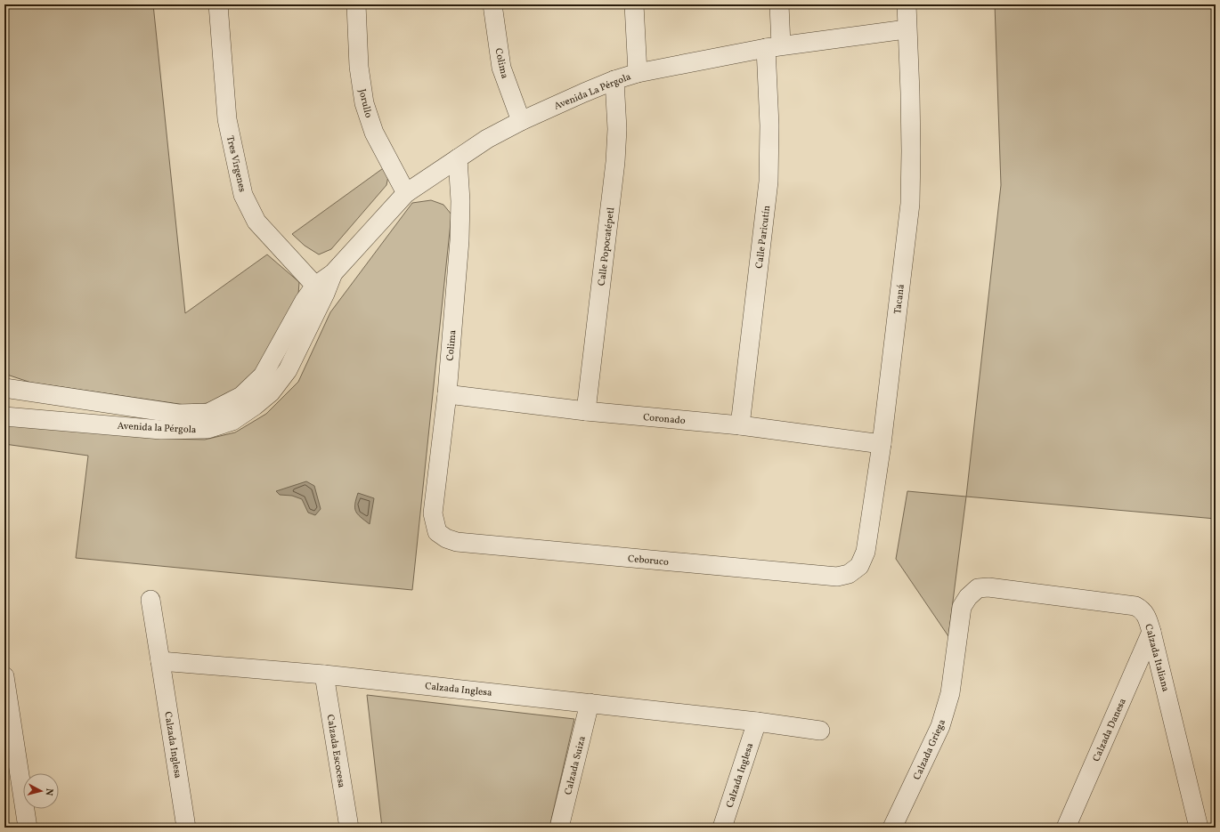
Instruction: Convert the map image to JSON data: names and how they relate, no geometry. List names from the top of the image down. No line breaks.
{"streets":{"street":["Colima","Avenida La Pérgola","Jorullo","Tres Virgenes","Calle Paricutín","Calle Popocatépetl","Tacaná","Coronado","Avenida la Pérgola","Ceboruco","Calzada Italiana","Calzada Inglesa","Calzada Danesa","Calzada Griega","Calzada Escocesa","Calzada Suiza"]},"crossings":[["Colima","Avenida La Pérgola"],["Colima","Coronado"],["Colima","Ceboruco"],["Avenida La Pérgola","Jorullo"],["Avenida La Pérgola","Tres Virgenes"],["Avenida La Pérgola","Calle Paricutín"],["Avenida La Pérgola","Calle Popocatépetl"],["Avenida La Pérgola","Tacaná"],["Avenida La Pérgola","Avenida la Pérgola"],["Tres Virgenes","Avenida la Pérgola"],["Calle Paricutín","Coronado"],["Calle Popocatépetl","Coronado"],["Tacaná","Coronado"],["Tacaná","Ceboruco"],["Calzada Italiana","Calzada Danesa"],["Calzada Italiana","Calzada Griega"],["Calzada Inglesa","Calzada Escocesa"],["Calzada Inglesa","Calzada Suiza"]],"north":"right"}
